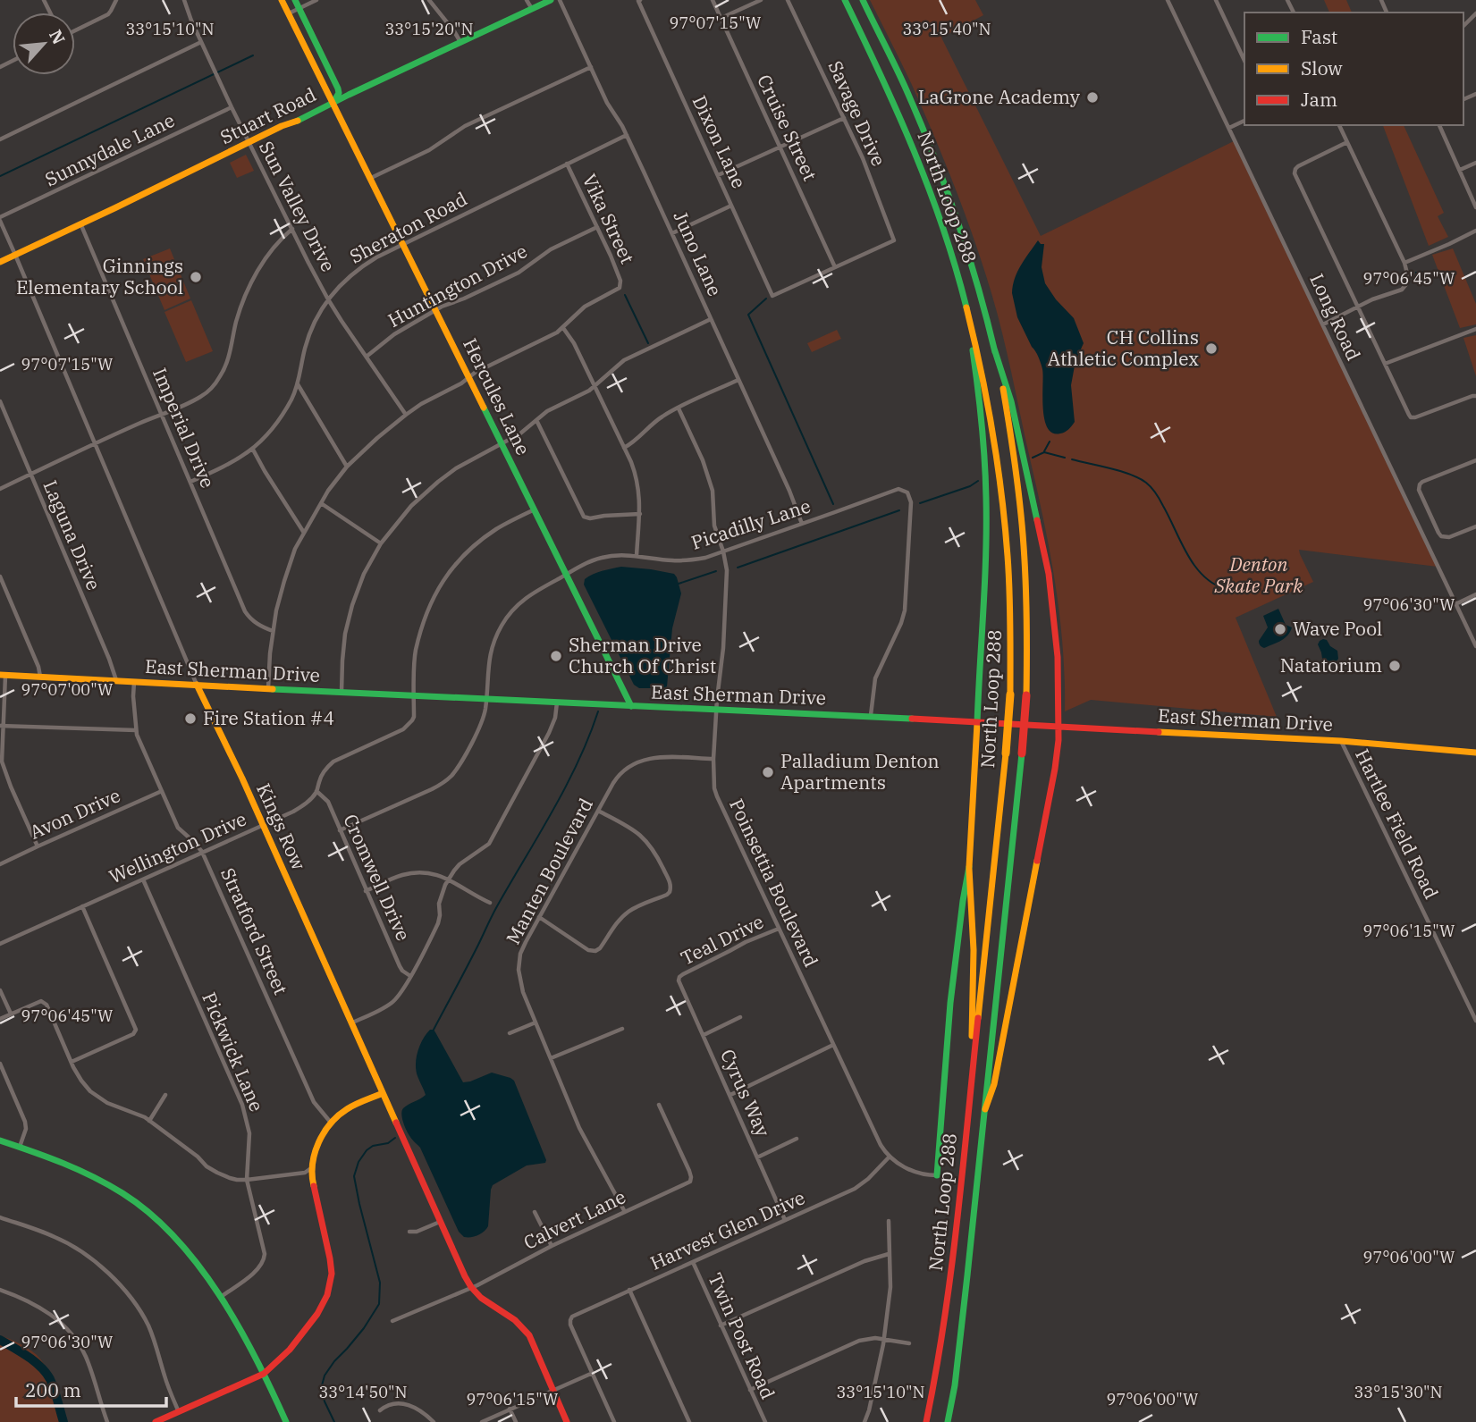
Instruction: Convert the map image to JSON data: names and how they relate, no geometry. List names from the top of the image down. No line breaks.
{"streets":{"main road":["Stuart Road","North Loop 288","Hercules Lane","East Sherman Drive","Kings Row"],"street":["Savage Drive","Cruise Street","Dixon Lane","Sunnydale Lane","Sun Valley Drive","Vika Street","Sheraton Road","Juno Lane","Huntington Drive","Long Road","Imperial Drive","Picadilly Lane","Laguna Drive","Avon Drive","Hartlee Field Road","Wellington Drive","Manten Boulevard","Cromwell Drive","Poinsettia Boulevard","Stratford Street","Teal Drive","Pickwick Lane","Cyrus Way","Calvert Lane","Harvest Glen Drive","Twin Post Road"]},"crossings":[["Savage Drive","Cruise Street"],["Savage Drive","Dixon Lane"],["Stuart Road","Sun Valley Drive"],["Stuart Road","Hercules Lane"],["Stuart Road","Imperial Drive"],["Stuart Road","Kings Row"],["Cruise Street","Dixon Lane"],["Sunnydale Lane","Sun Valley Drive"],["Sunnydale Lane","Kings Row"],["North Loop 288","East Sherman Drive"],["Sun Valley Drive","Sheraton Road"],["Sun Valley Drive","Huntington Drive"],["Vika Street","Sheraton Road"],["Vika Street","Huntington Drive"],["Sheraton Road","Juno Lane"],["Sheraton Road","Hercules Lane"],["Sheraton Road","Imperial Drive"],["Juno Lane","Picadilly Lane"],["Huntington Drive","Hercules Lane"],["Hercules Lane","Picadilly Lane"],["Hercules Lane","East Sherman Drive"],["Hercules Lane","Wellington Drive"],["Picadilly Lane","East Sherman Drive"],["Picadilly Lane","Cromwell Drive"],["Picadilly Lane","Poinsettia Boulevard"],["Laguna Drive","East Sherman Drive"],["East Sherman Drive","Hartlee Field Road"],["East Sherman Drive","Kings Row"],["East Sherman Drive","Wellington Drive"],["East Sherman Drive","Poinsettia Boulevard"],["East Sherman Drive","Stratford Street"],["Avon Drive","Stratford Street"],["Kings Row","Wellington Drive"],["Kings Row","Calvert Lane"],["Wellington Drive","Cromwell Drive"],["Wellington Drive","Stratford Street"],["Wellington Drive","Pickwick Lane"],["Manten Boulevard","Poinsettia Boulevard"],["Manten Boulevard","Calvert Lane"],["Poinsettia Boulevard","Teal Drive"],["Poinsettia Boulevard","Harvest Glen Drive"],["Teal Drive","Cyrus Way"],["Cyrus Way","Harvest Glen Drive"],["Harvest Glen Drive","Twin Post Road"]],"parks":["Denton Skate Park"],"places":["LaGrone Academy","Ginnings Elementary School","CH Collins Athletic Complex","Wave Pool","Sherman Drive Church Of Christ","Natatorium","Fire Station #4","Palladium Denton Apartments"],"legend":["Fast","Slow","Jam"],"scale_bar":"200 m","north":"top right","coordinates":["97°07'15\"W","33°15'10\"N","33°15'20\"N","33°15'40\"N","97°06'45\"W","97°06'30\"W","97°07'00\"W","97°06'15\"W","97°06'00\"W","33°14'50\"N","33°15'30\"N"]}
